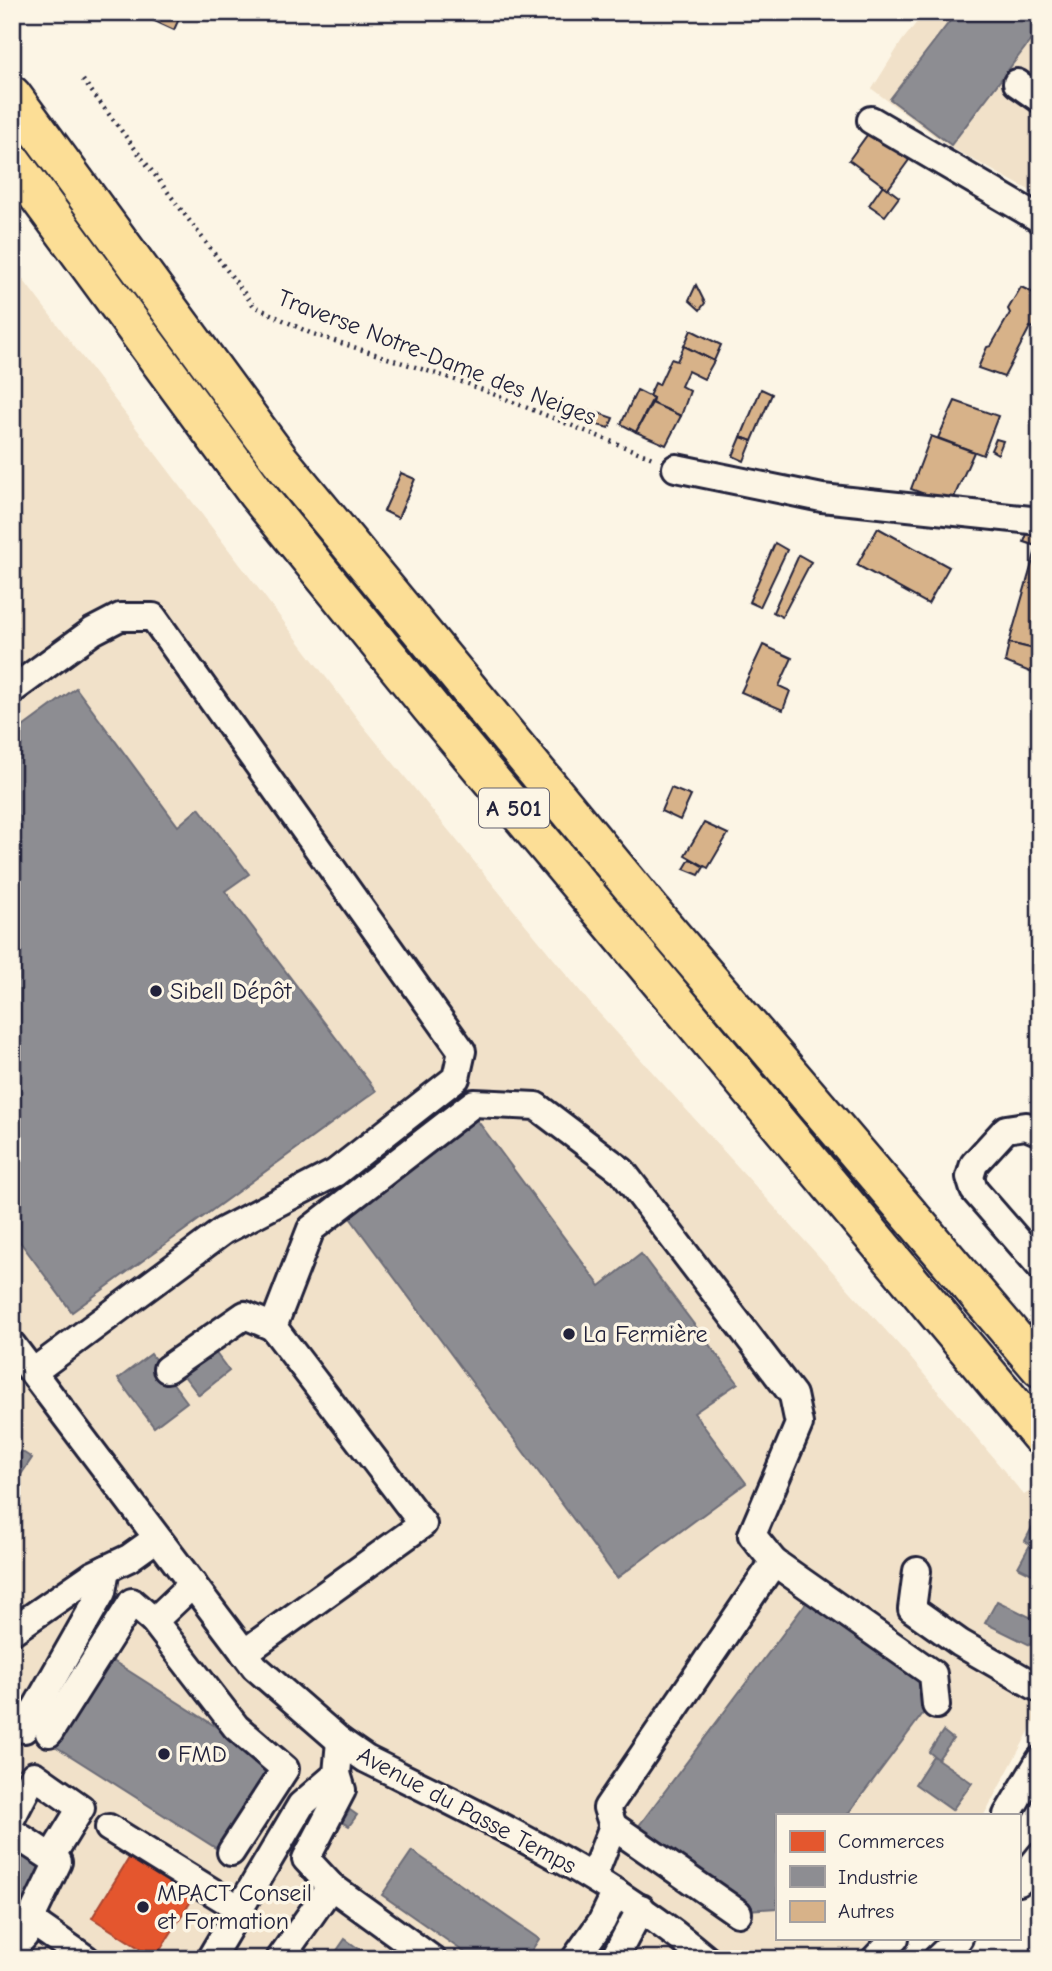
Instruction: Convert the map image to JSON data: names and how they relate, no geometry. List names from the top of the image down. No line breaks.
{"streets":{"highway":["A 501"],"street":["Avenue du Passe Temps"],"path":["Traverse Notre-Dame des Neiges"]},"places":["Sibell Dépôt","La Fermière","FMD","MPACT Conseil et Formation"],"legend":["Commerces","Industrie","Autres"]}
